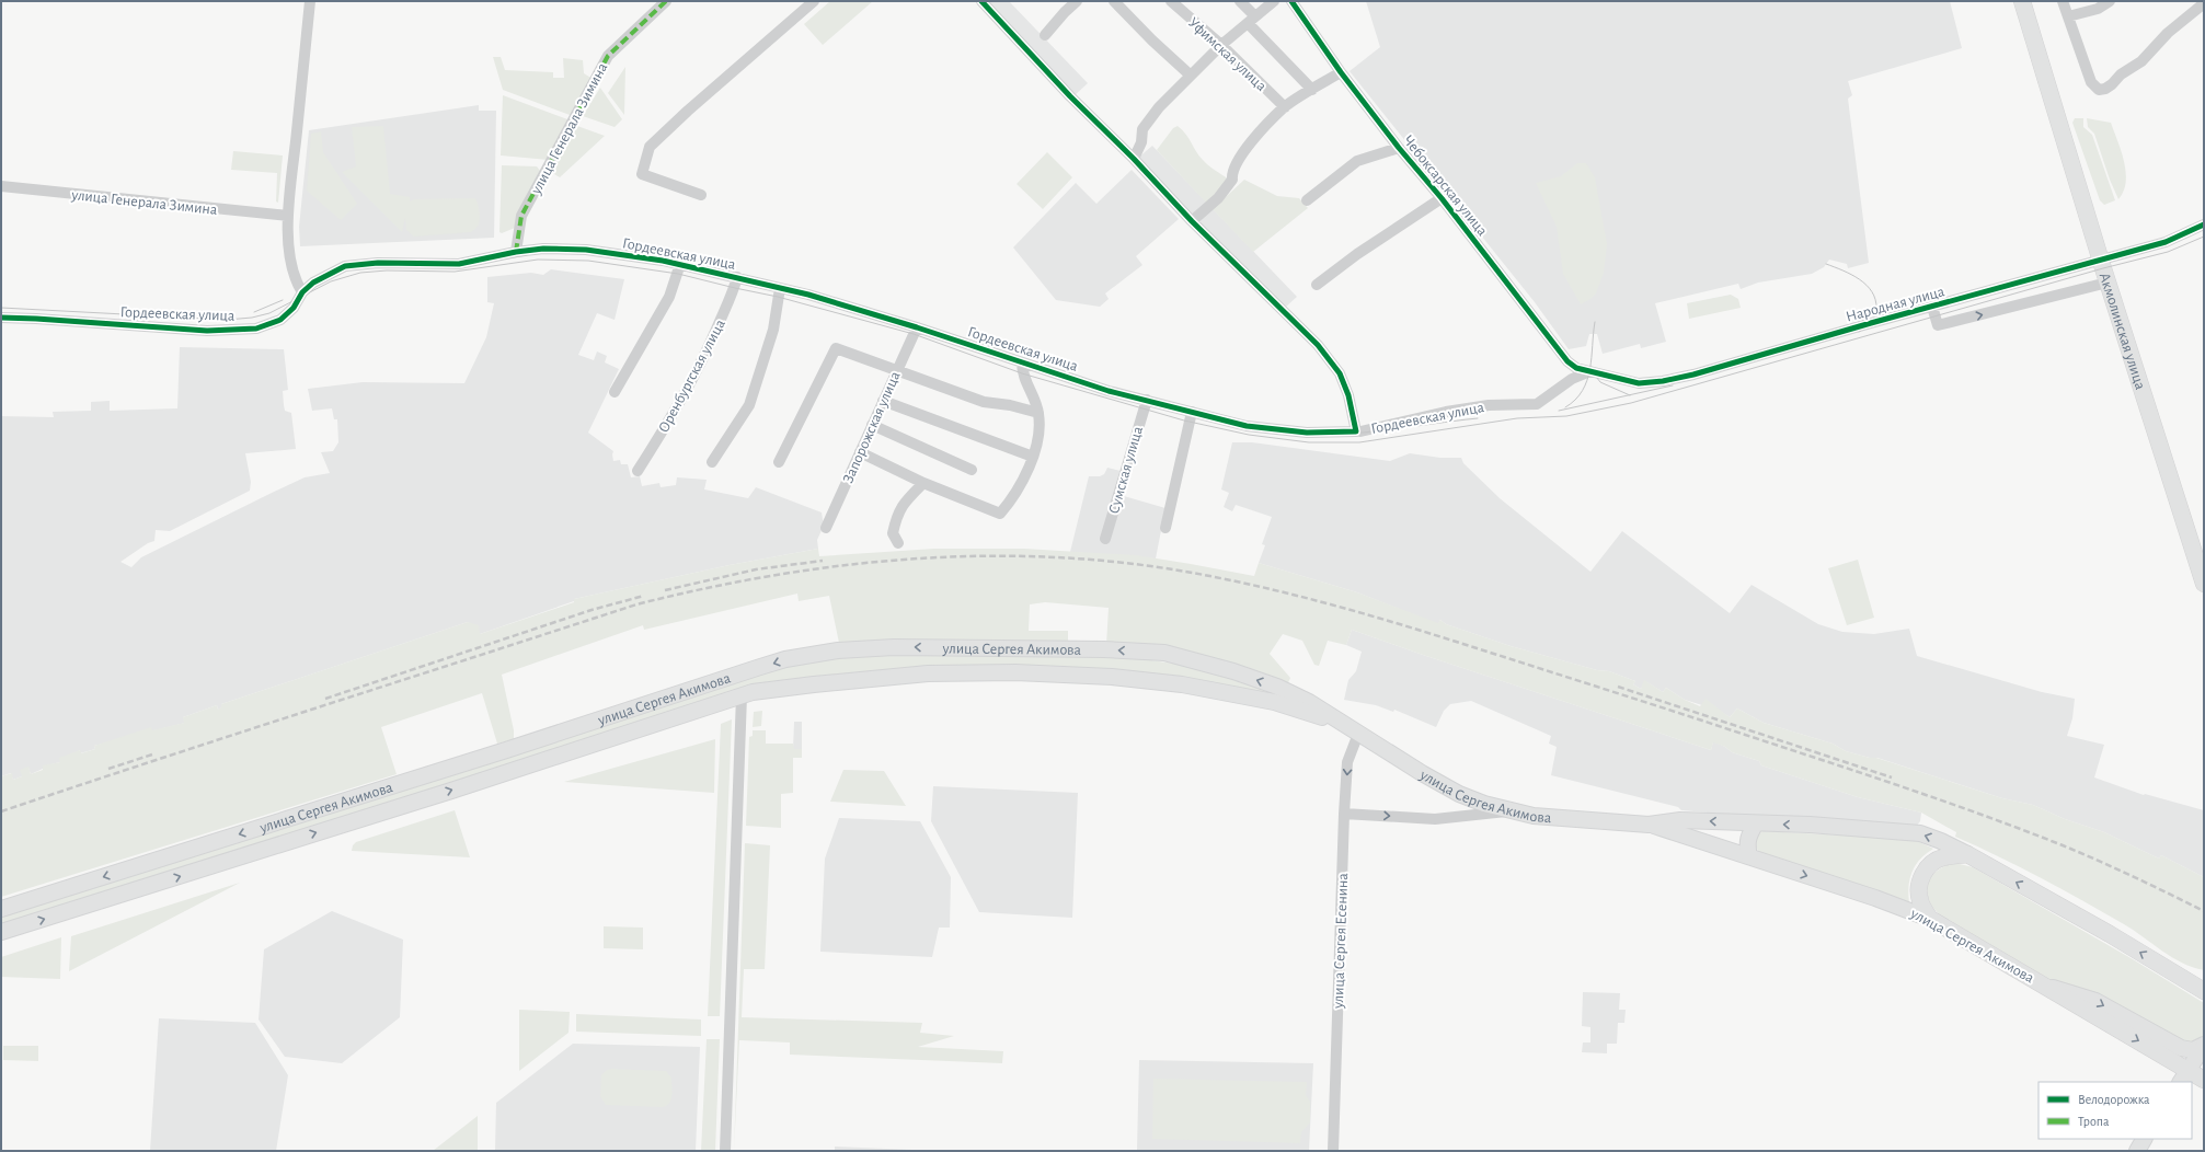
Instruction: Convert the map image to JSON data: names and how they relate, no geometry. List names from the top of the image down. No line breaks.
{"streets":{"main road":["Акмолинская улица","улица Сергея Акимова"],"street":["Уфимская улица","улица Генерала Зимина","Чебоксарская улица","Гордеевская улица","Народная улица","Оренбургская улица","Запорожская улица","Сумская улица","улица Сергея Есенина"]},"crossings":[["улица Генерала Зимина","Гордеевская улица"],["Чебоксарская улица","Гордеевская улица"],["Чебоксарская улица","Народная улица"],["Гордеевская улица","Народная улица"],["Гордеевская улица","Оренбургская улица"],["Гордеевская улица","Запорожская улица"],["Гордеевская улица","Сумская улица"],["Народная улица","Акмолинская улица"],["улица Сергея Акимова","улица Сергея Есенина"]],"legend":["Велодорожка","Тропа"]}
